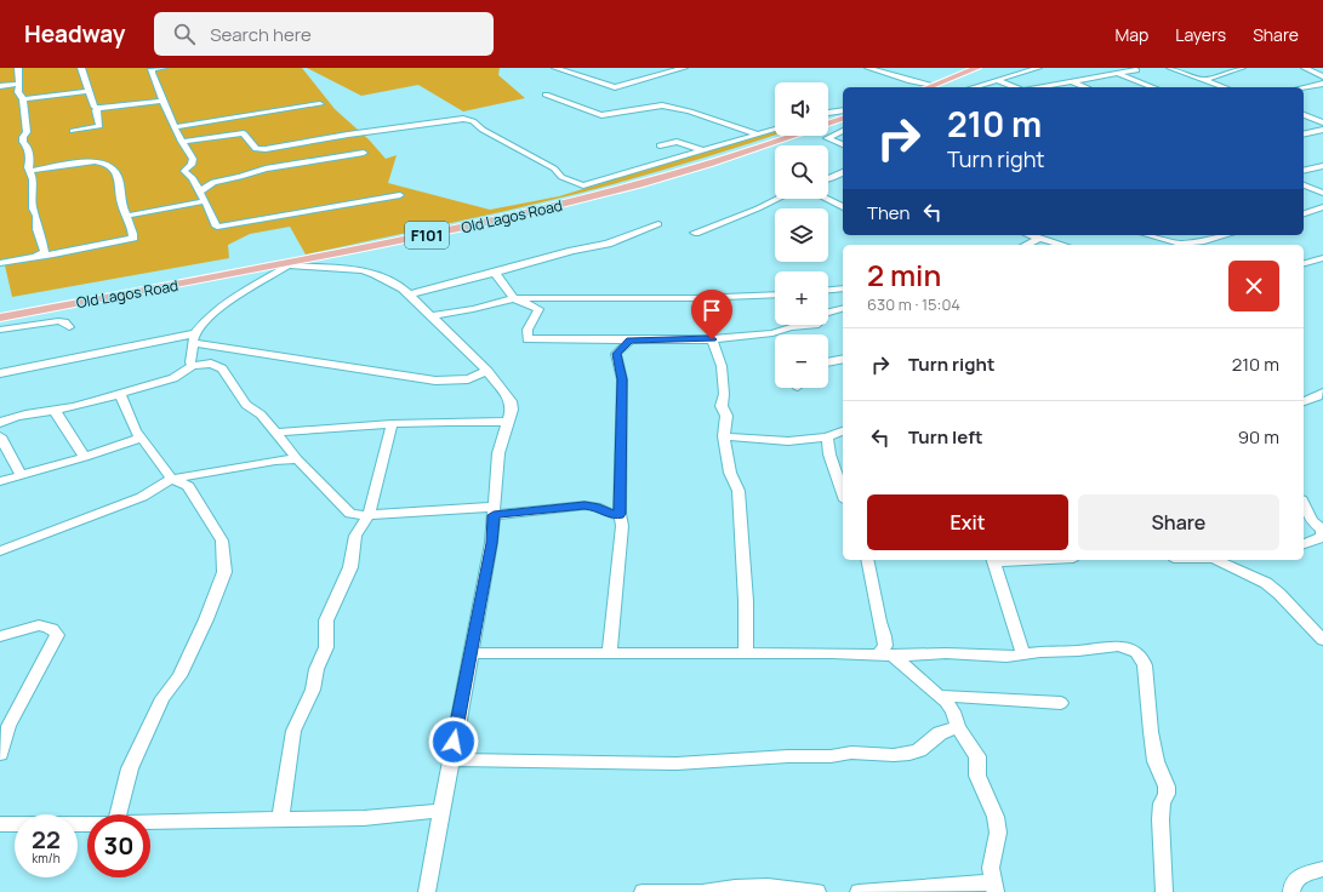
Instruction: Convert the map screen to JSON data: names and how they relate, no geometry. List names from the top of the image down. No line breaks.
{"streets":{"main road":["Old Lagos Road","F101"]},"page":{"header":"Headway","search":"Search here","nav":["Map","Layers","Share"],"map_buttons":["+","−"],"turn":["210 m","Turn right"],"then":"Then","heading":["2 min","630 m · 15:04"],"list":[{"name":"Turn right","value":"210 m"},{"name":"Turn left","value":"90 m"}],"buttons":["Exit","Share"],"speed":"22 km/h","limit":"30"}}
